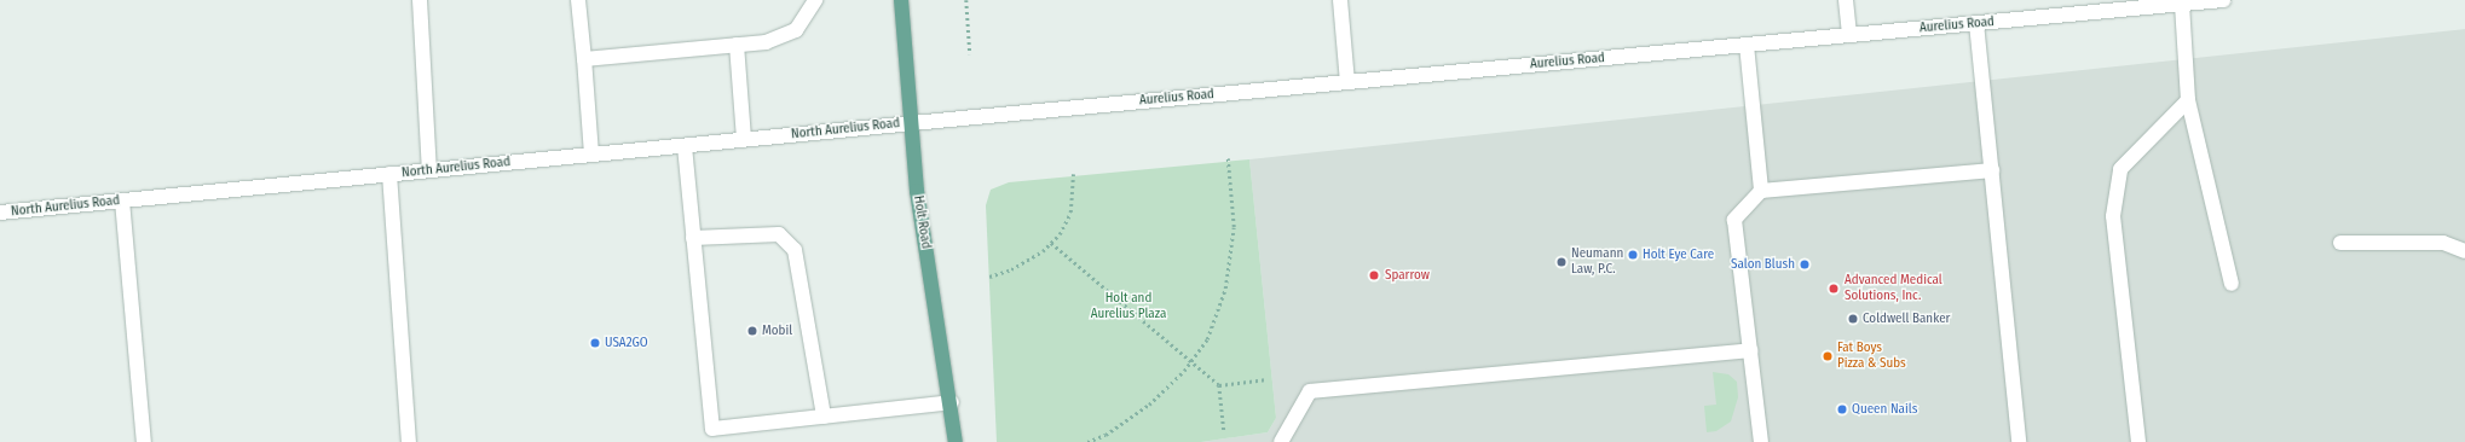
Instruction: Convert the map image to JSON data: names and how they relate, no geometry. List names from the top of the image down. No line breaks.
{"streets":{"main road":["Holt Road"],"street":["Aurelius Road","North Aurelius Road"]},"crossings":[["Aurelius Road","North Aurelius Road"],["Aurelius Road","Holt Road"],["North Aurelius Road","Holt Road"]],"parks":["Holt and Aurelius Plaza"],"places":["Holt Eye Care","Neumann Law, P.C.","Salon Blush","Sparrow","Advanced Medical Solutions, Inc.","Coldwell Banker","Mobil","USA2GO","Fat Boys Pizza & Subs","Queen Nails"]}
